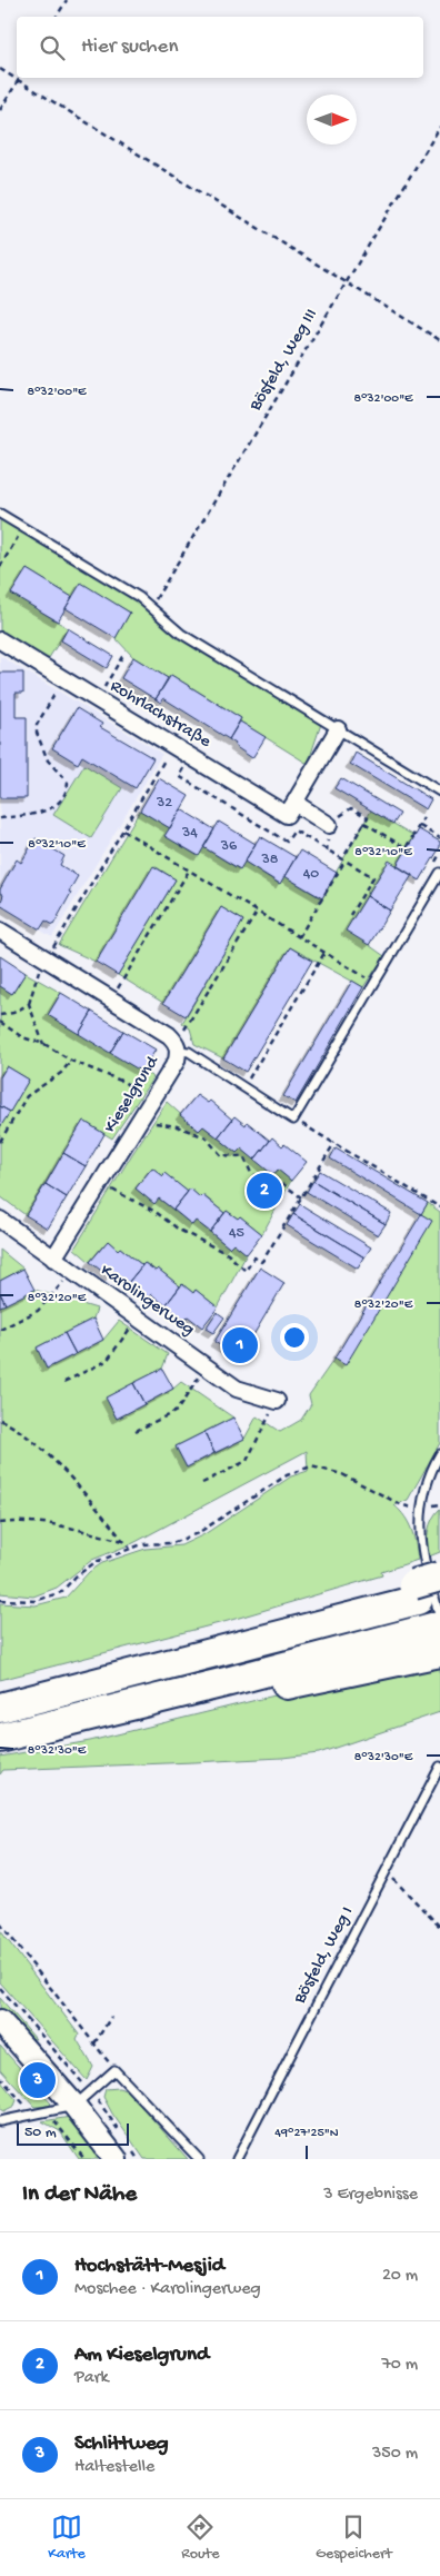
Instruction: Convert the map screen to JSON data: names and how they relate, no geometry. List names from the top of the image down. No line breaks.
{"streets":{"street":["Rohrlachstraße","Kieselgrund","Karolingerweg"],"lane":["Bösfeld, Weg I"],"path":["Bösfeld, Weg III"]},"crossings":[["Kieselgrund","Karolingerweg"]],"house_numbers":["32","34","36","38","40","45"],"scale_bar":"50 m","north":"right","page":{"search":"Hier suchen","pins":["2","1","3"],"scale":"50 m","heading":["In der Nähe","3 Ergebnisse"],"list":[{"mark":"1","name":"Hochstätt-Mesjid","note":"Moschee · Karolingerweg","value":"20 m"},{"mark":"2","name":"Am Kieselgrund","note":"Park","value":"70 m"},{"mark":"3","name":"Schlittweg","note":"Haltestelle","value":"350 m"}],"nav":["Karte","Route","Gespeichert"]},"coordinates":["8°32'00\"E","8°32'10\"E","8°32'20\"E","8°32'30\"E","49°27'25\"N"]}
